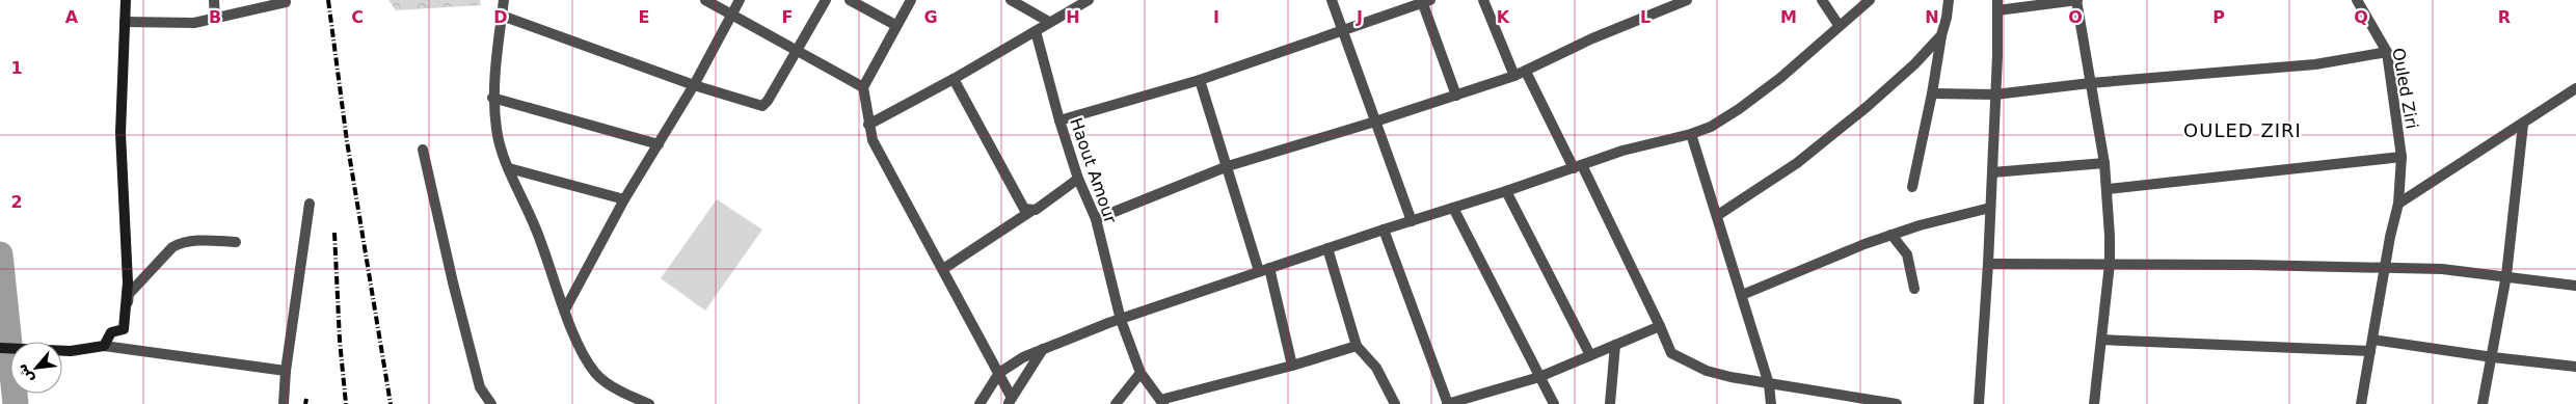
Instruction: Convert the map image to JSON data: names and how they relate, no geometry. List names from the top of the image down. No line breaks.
{"streets":{"street":["Ouled Ziri","Haout Amour"]},"districts":["OULED ZIRI"],"north":"bottom left","grid":{"columns":["A","B","C","D","E","F","G","H","I","J","K","L","M","N","O","P","Q","R"],"rows":["1","2"]}}
